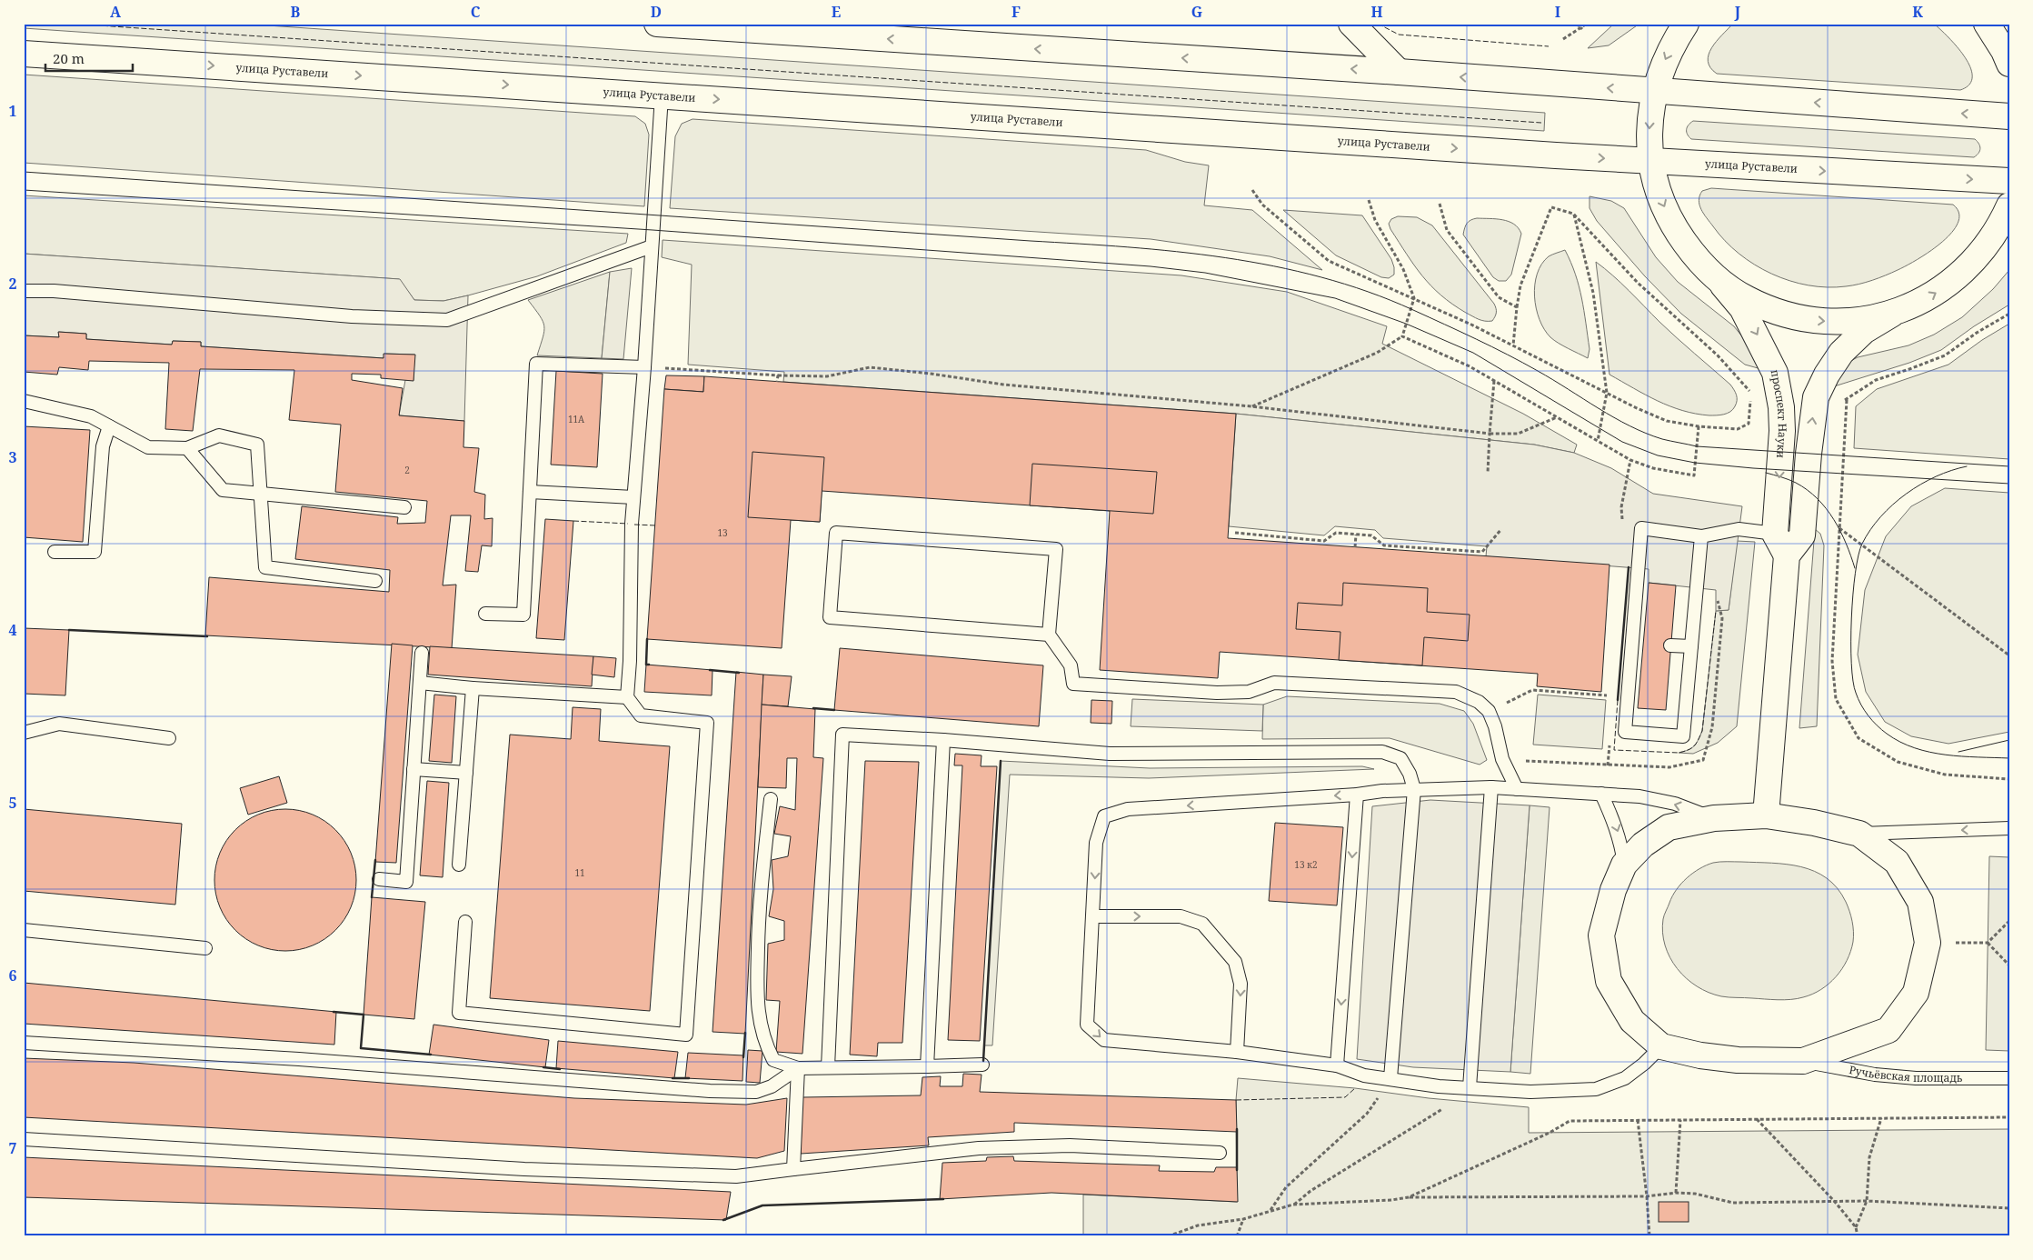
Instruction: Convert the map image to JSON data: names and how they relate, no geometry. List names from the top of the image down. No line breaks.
{"streets":{"main road":["улица Руставели","проспект Науки","Ручьёвская площадь"]},"crossings":[["улица Руставели","проспект Науки"]],"house_numbers":["11А","2","13","13 к2","11"],"scale_bar":"20 m","grid":{"columns":["A","B","C","D","E","F","G","H","I","J","K"],"rows":["1","2","3","4","5","6","7"]}}
